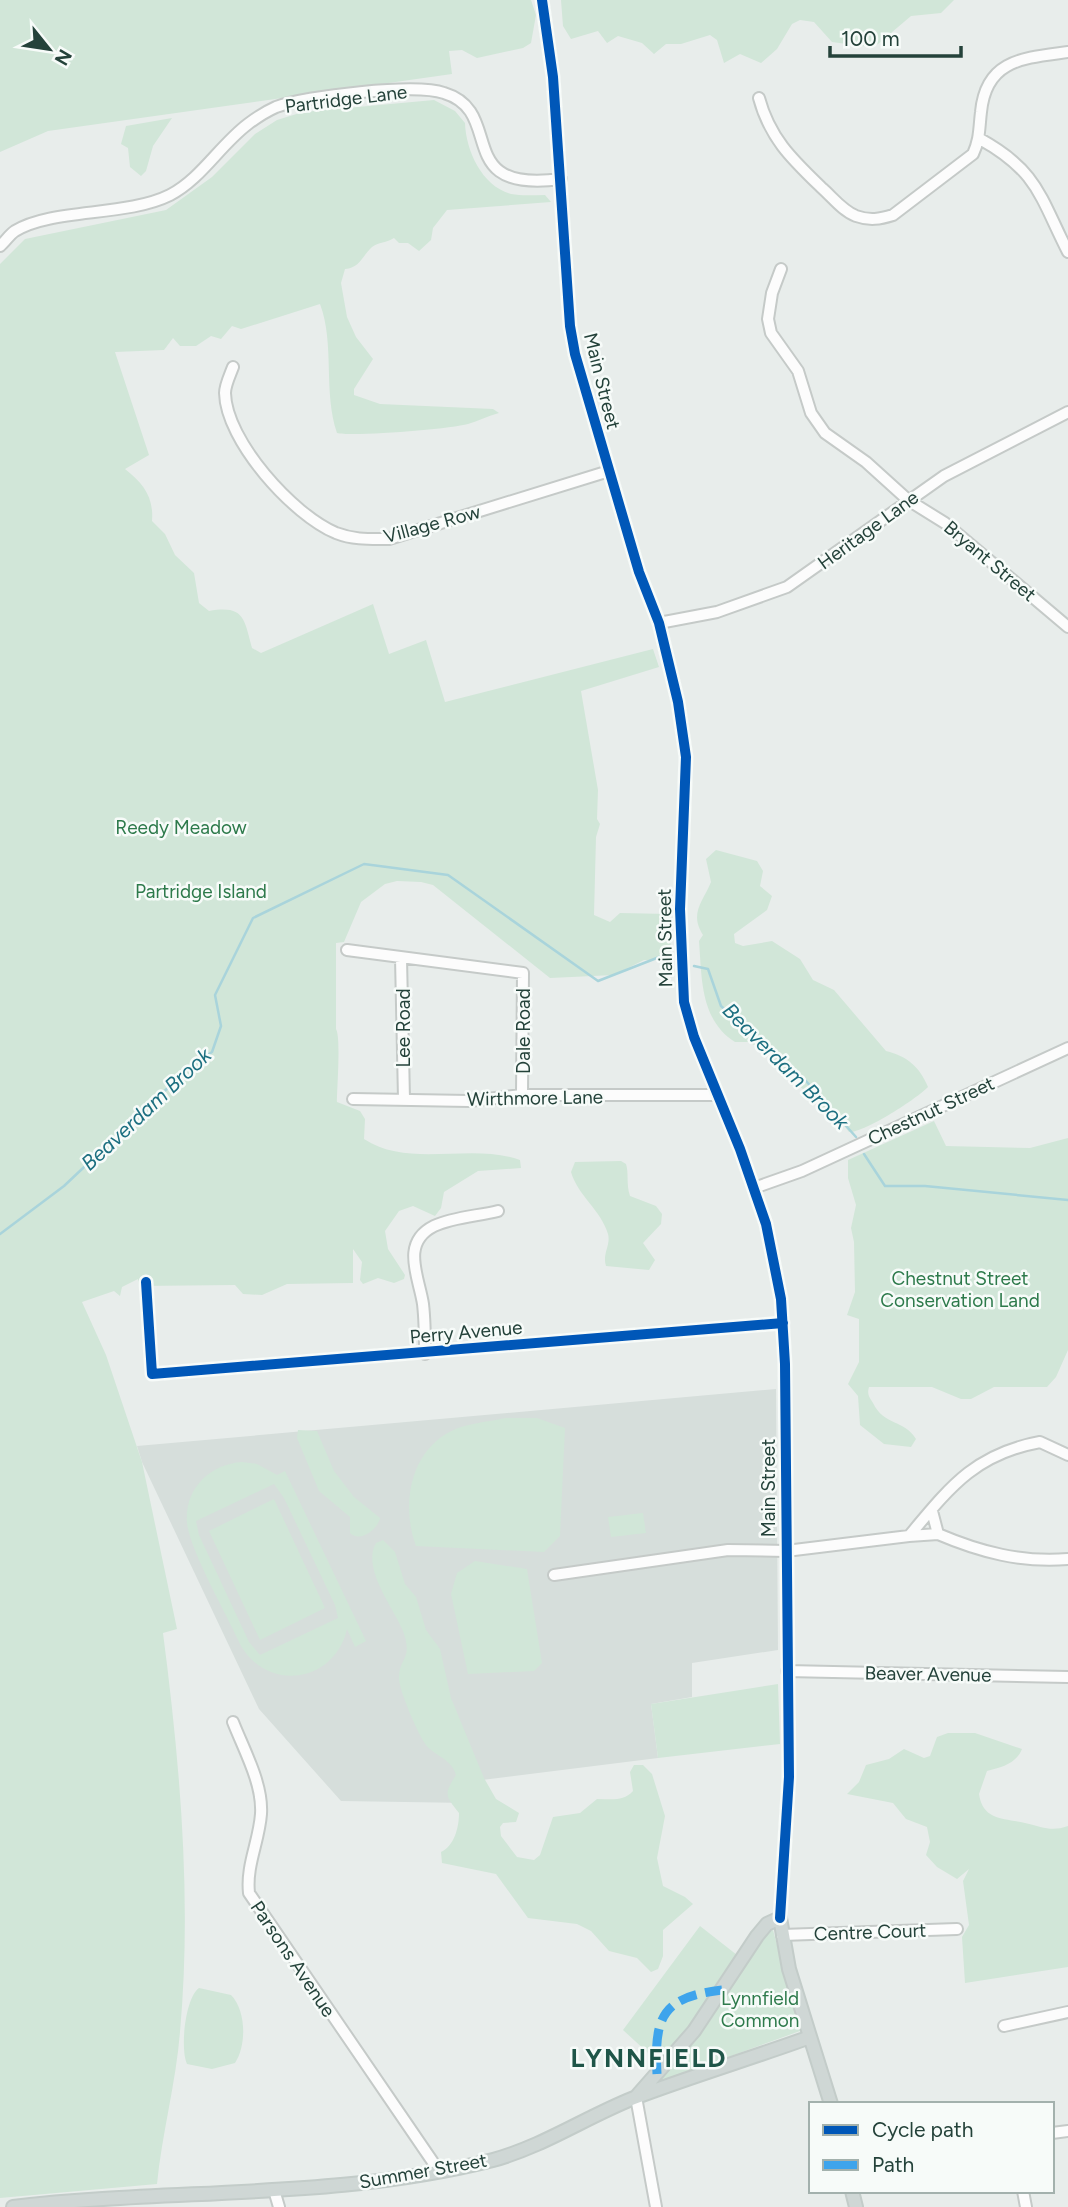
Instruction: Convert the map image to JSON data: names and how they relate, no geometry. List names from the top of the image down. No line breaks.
{"streets":{"main road":["Main Street","Summer Street"],"street":["Partridge Lane","Village Row","Heritage Lane","Bryant Street","Lee Road","Dale Road","Wirthmore Lane","Chestnut Street","Perry Avenue","Beaver Avenue","Centre Court","Parsons Avenue"]},"crossings":[["Partridge Lane","Main Street"],["Main Street","Village Row"],["Main Street","Heritage Lane"],["Main Street","Wirthmore Lane"],["Main Street","Chestnut Street"],["Main Street","Perry Avenue"],["Main Street","Beaver Avenue"],["Main Street","Centre Court"],["Main Street","Summer Street"],["Heritage Lane","Bryant Street"],["Lee Road","Dale Road"],["Lee Road","Wirthmore Lane"],["Dale Road","Wirthmore Lane"],["Parsons Avenue","Summer Street"]],"districts":["LYNNFIELD"],"water":["Beaverdam Brook"],"parks":["Reedy Meadow","Partridge Island","Chestnut Street Conservation Land","Lynnfield Common"],"legend":["Cycle path","Path"],"scale_bar":"100 m","north":"bottom right"}
